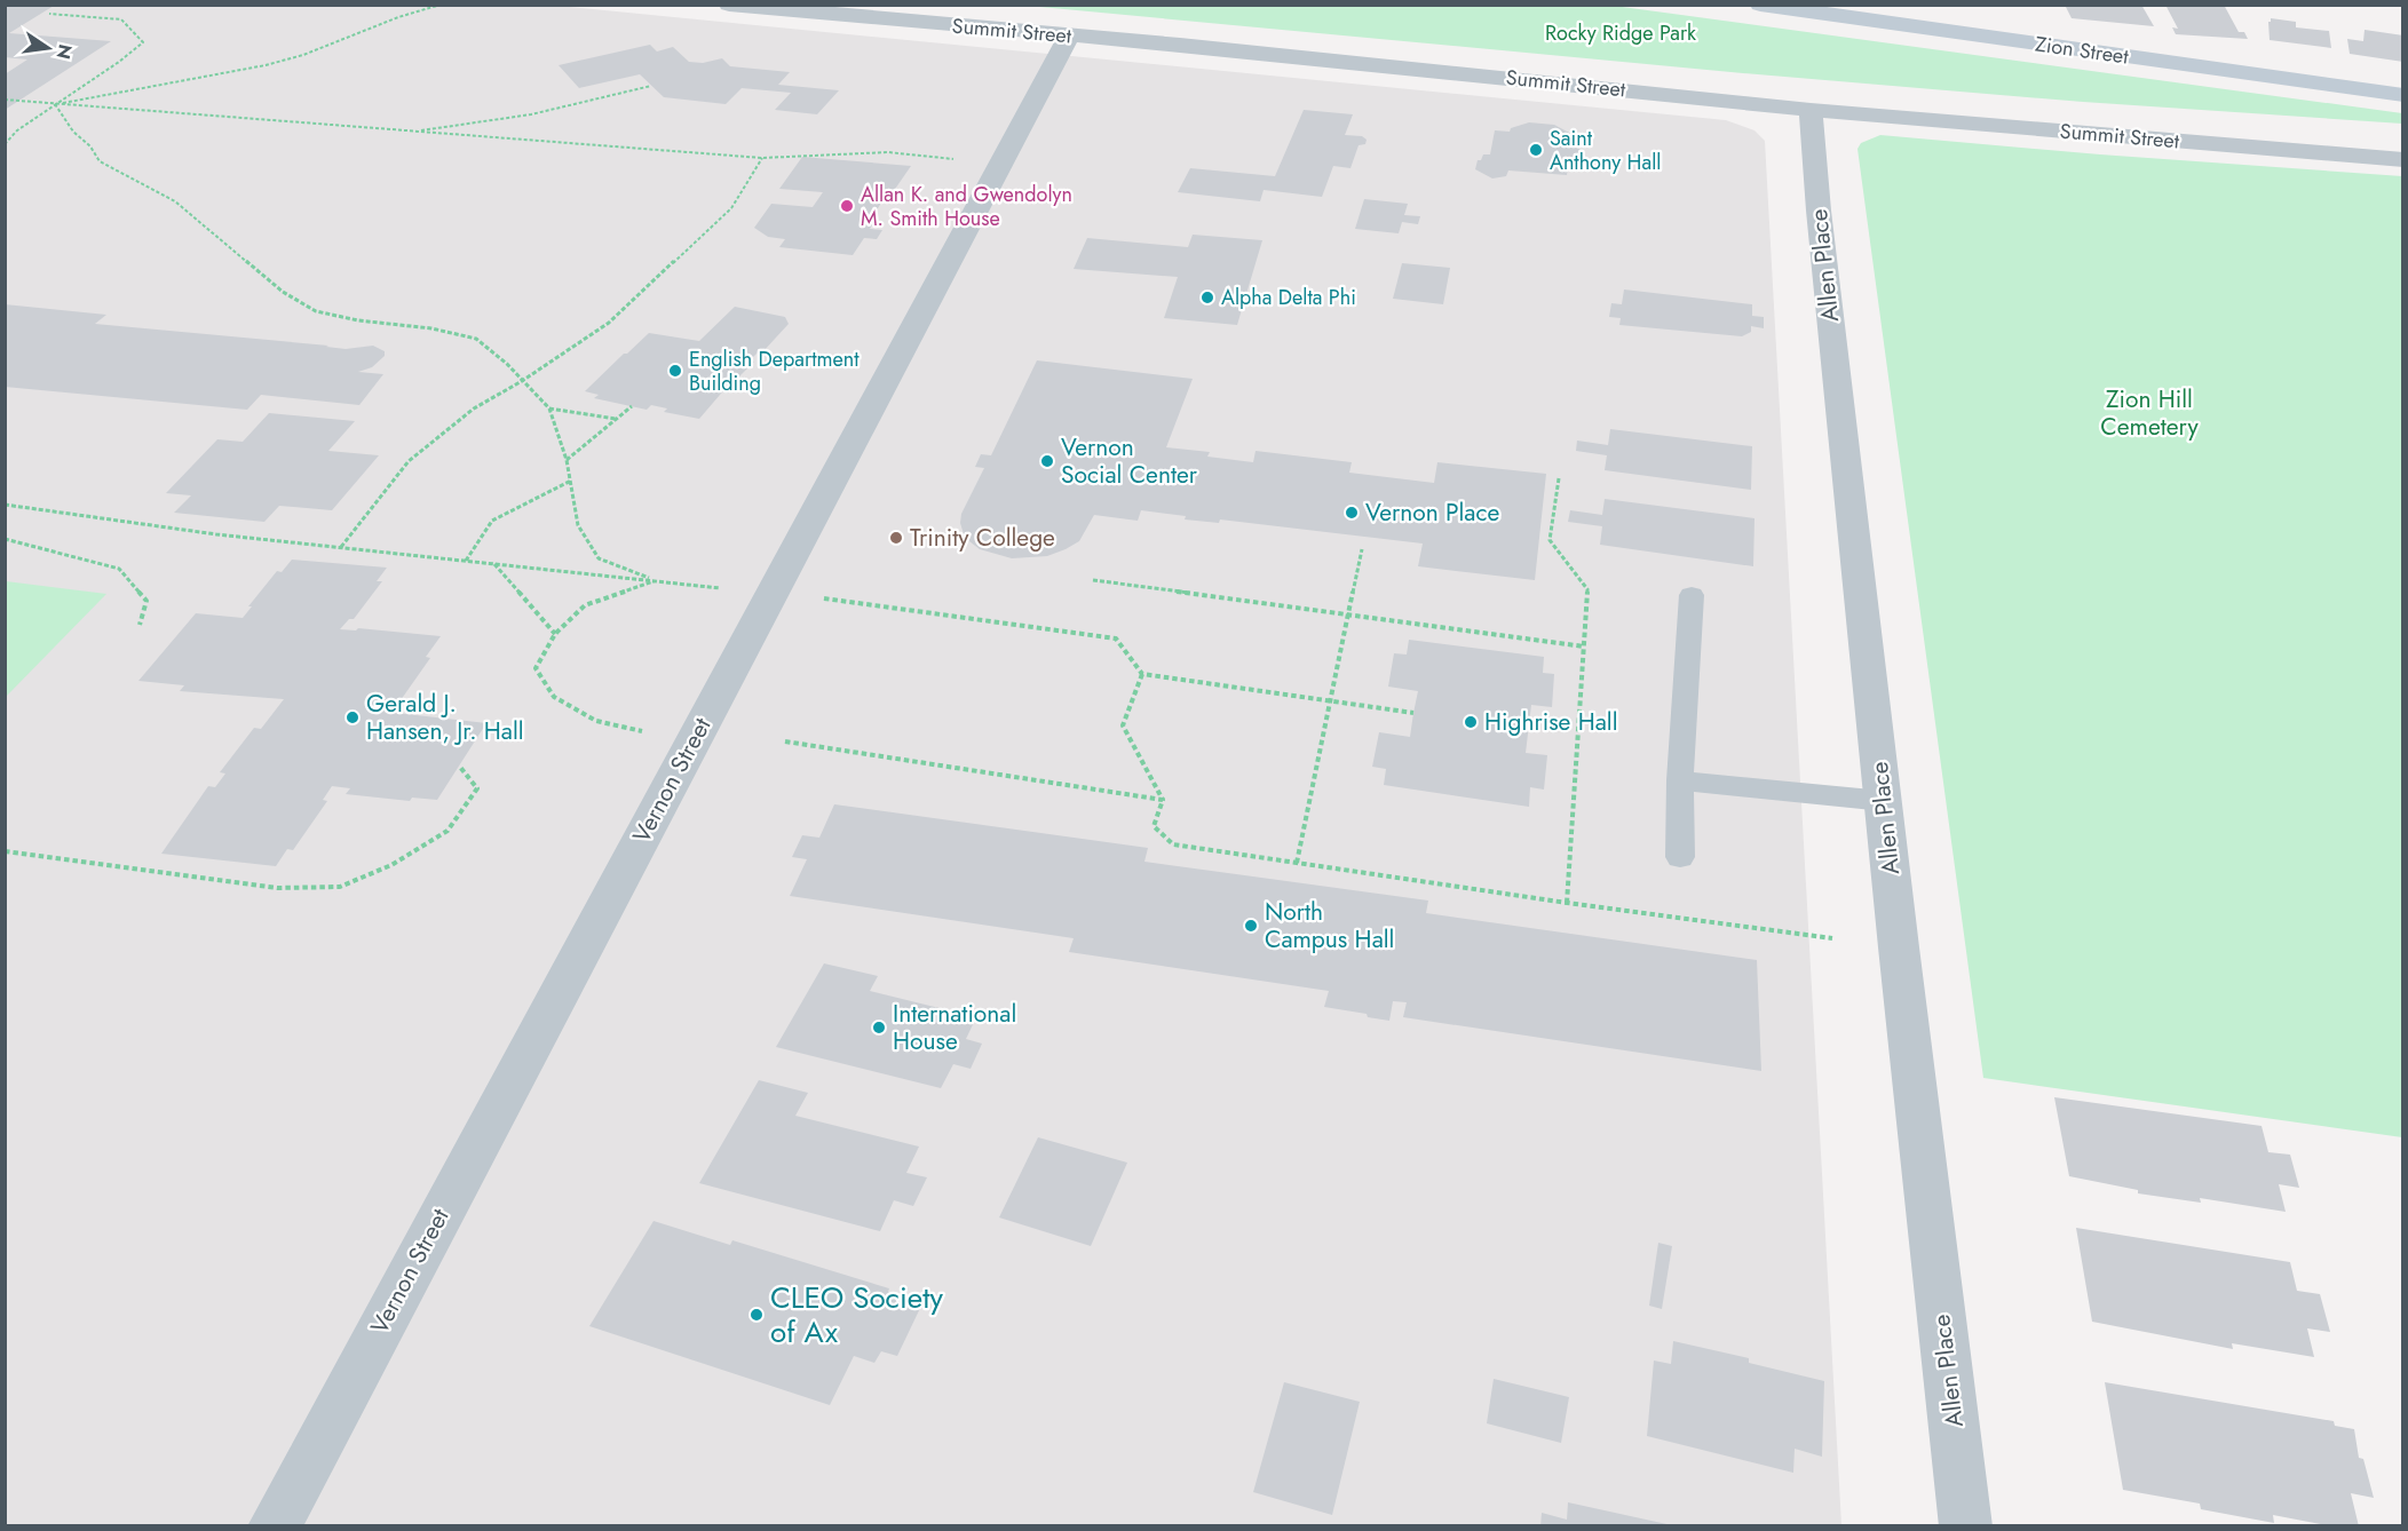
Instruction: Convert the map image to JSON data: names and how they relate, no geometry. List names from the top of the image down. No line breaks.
{"streets":{"main road":["Zion Street"],"street":["Summit Street","Allen Place","Vernon Street"]},"crossings":[["Summit Street","Allen Place"],["Summit Street","Vernon Street"]],"parks":["Rocky Ridge Park","Zion Hill Cemetery"],"places":["Saint Anthony Hall","Allan K. and Gwendolyn M. Smith House","Alpha Delta Phi","English Department Building","Vernon Social Center","Vernon Place","Trinity College","Gerald J. Hansen, Jr. Hall","Highrise Hall","North Campus Hall","International House","CLEO Society of Ax"],"north":"right"}
